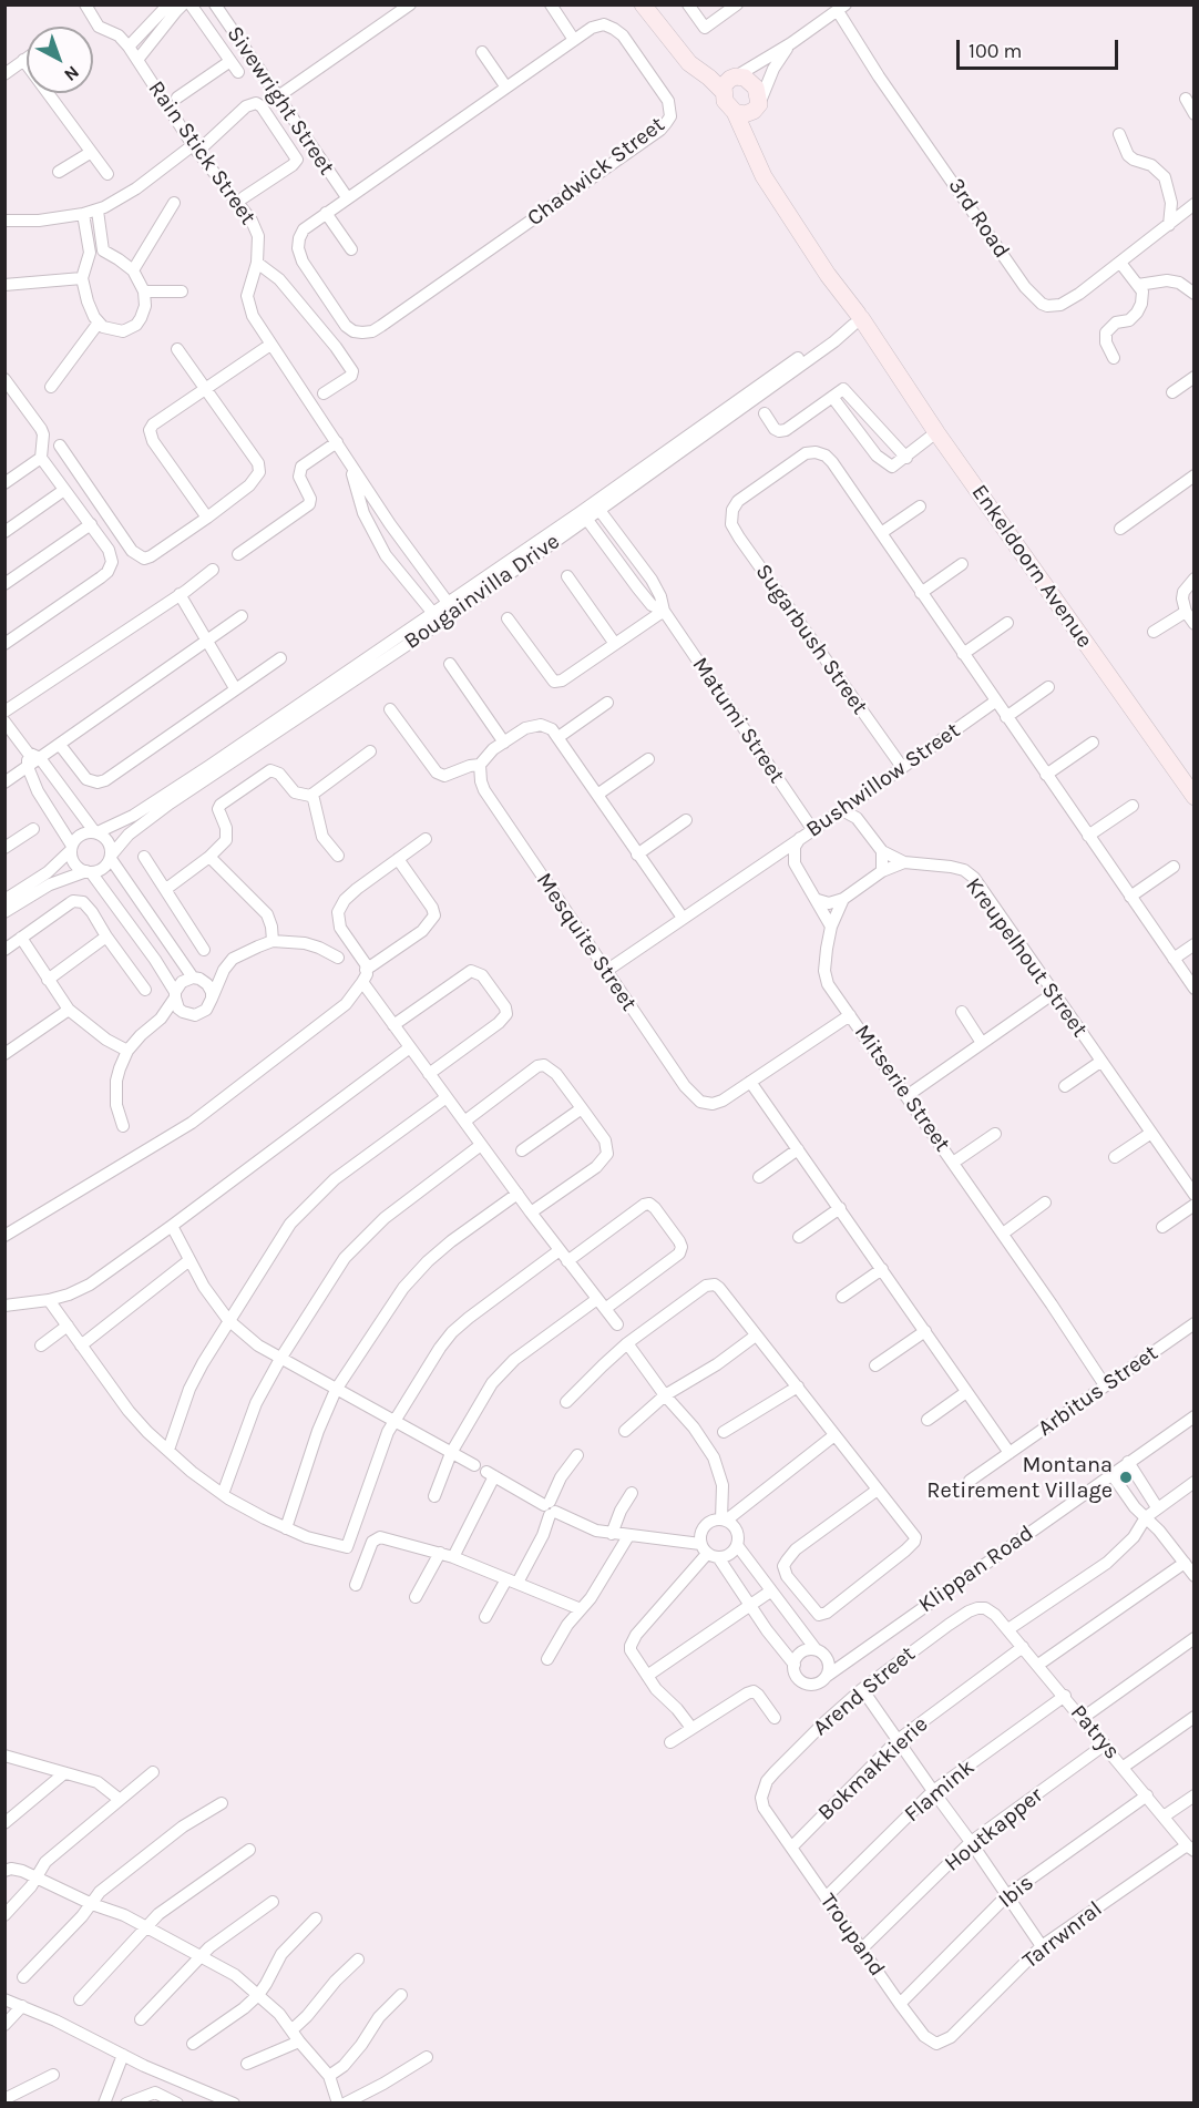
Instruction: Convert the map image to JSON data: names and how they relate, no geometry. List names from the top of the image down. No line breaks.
{"streets":{"street":["Sivewright Street","Rain Stick Street","Chadwick Street","3rd Road","Enkeldoorn Avenue","Bougainvilla Drive","Sugarbush Street","Matumi Street","Bushwillow Street","Mesquite Street","Kreupelhout Street","Mitserie Street","Arbitus Street","Klippan Road","Arend Street","Patrys","Bokmakkierie","Flamink","Houtkapper","Ibis","Troupand","Tarrwnral"]},"crossings":[["Sivewright Street","Chadwick Street"],["Rain Stick Street","Bougainvilla Drive"],["Enkeldoorn Avenue","Bougainvilla Drive"],["Bougainvilla Drive","Matumi Street"],["Sugarbush Street","Bushwillow Street"],["Matumi Street","Bushwillow Street"],["Matumi Street","Kreupelhout Street"],["Bushwillow Street","Mesquite Street"],["Bushwillow Street","Kreupelhout Street"],["Kreupelhout Street","Mitserie Street"],["Mitserie Street","Arbitus Street"],["Arend Street","Patrys"],["Arend Street","Troupand"],["Patrys","Bokmakkierie"],["Patrys","Flamink"],["Patrys","Houtkapper"],["Patrys","Ibis"],["Patrys","Tarrwnral"],["Bokmakkierie","Troupand"],["Flamink","Troupand"],["Houtkapper","Troupand"],["Ibis","Troupand"],["Troupand","Tarrwnral"]],"places":["Montana Retirement Village"],"scale_bar":"100 m","north":"bottom right"}
